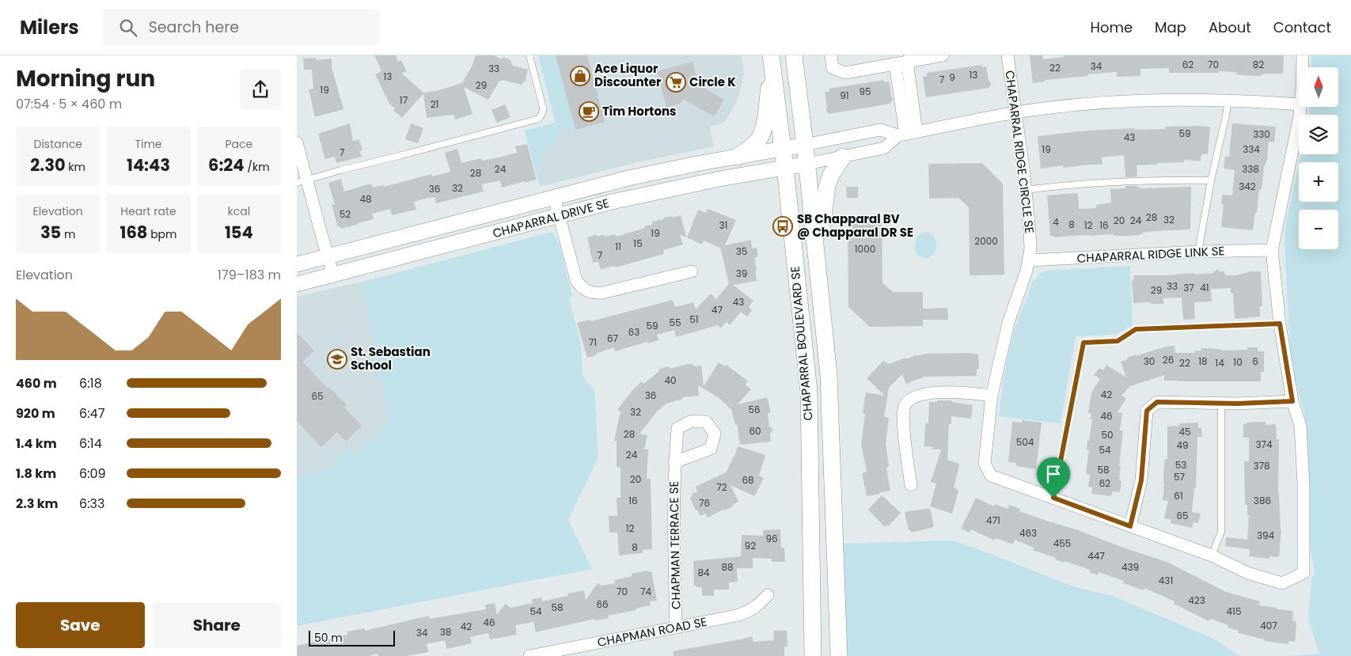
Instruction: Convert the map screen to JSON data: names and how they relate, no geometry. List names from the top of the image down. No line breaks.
{"streets":{"main road":["CHAPARRAL BOULEVARD SE"],"street":["CHAPARRAL RIDGE CIRCLE SE","CHAPARRAL DRIVE SE","CHAPARRAL RIDGE LINK SE","CHAPMAN TERRACE SE","CHAPMAN ROAD SE"]},"crossings":[["CHAPARRAL RIDGE CIRCLE SE","CHAPARRAL RIDGE LINK SE"],["CHAPARRAL DRIVE SE","CHAPARRAL BOULEVARD SE"],["CHAPMAN TERRACE SE","CHAPMAN ROAD SE"]],"places":{"shop":["Ace Liquor Discounter"],"supermarket":["Circle K"],"cafe":["Tim Hortons"],"bus stop":["SB Chapparal BV @ Chapparal DR SE"],"school or university":["St. Sebastian School"]},"house_numbers":["62","70","82","34","22","33","13","13","9","7","29","19","95","91","17","21","59","330","43","19","334","7","24","338","28","342","32","36","48","52","28","32","20","24","4","8","31","12","16","19","2000","15","11","1000","35","7","39","33","37","41","29","43","47","51","55","59","63","67","71","26","30","18","6","10","22","14","40","42","36","65","56","32","46","60","45","28","50","504","374","49","54","24","53","378","58","57","20","68","62","72","61","16","386","76","65","471","12","463","394","96","455","92","8","447","88","439","84","431","70","74","423","66","58","54","415","46","407","42","38","34"],"scale_bar":"50 m","north":"top","page":{"header":"Milers","search":"Search here","nav":["Home","Map","About","Contact"],"heading":["Morning run","07:54 · 5 × 460 m"],"map_buttons":["+","−"],"stats":[["Distance","2.30 km"],["Time","14:43"],["Pace","6:24 /km"],["Elevation","35 m"],["Heart rate","168 bpm"],["kcal","154"]],"chart":["Elevation","179–183 m"],"list":[{"name":"460 m","note":"6:18"},{"name":"920 m","note":"6:47"},{"name":"1.4 km","note":"6:14"},{"name":"1.8 km","note":"6:09"},{"name":"2.3 km","note":"6:33"}],"buttons":["Save","Share"],"scale":"50 m"}}
